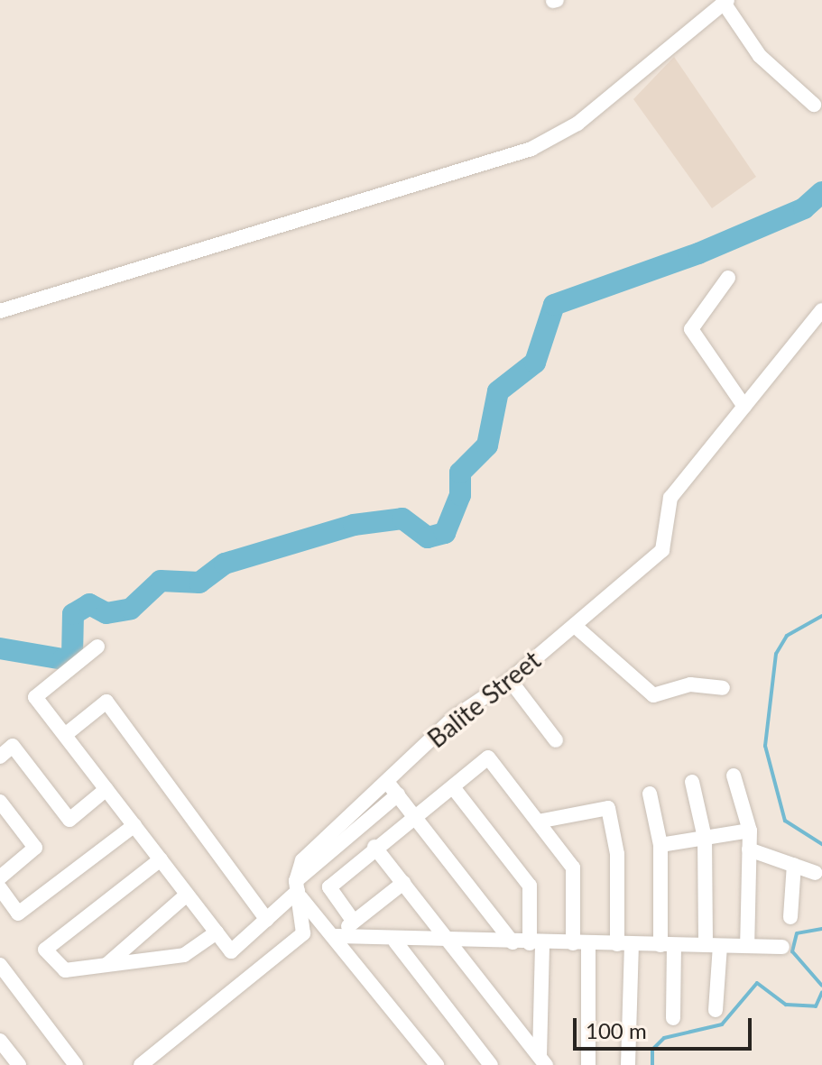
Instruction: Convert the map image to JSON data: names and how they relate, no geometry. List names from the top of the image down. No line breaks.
{"streets":{"street":["Balite Street"]},"scale_bar":"100 m"}
